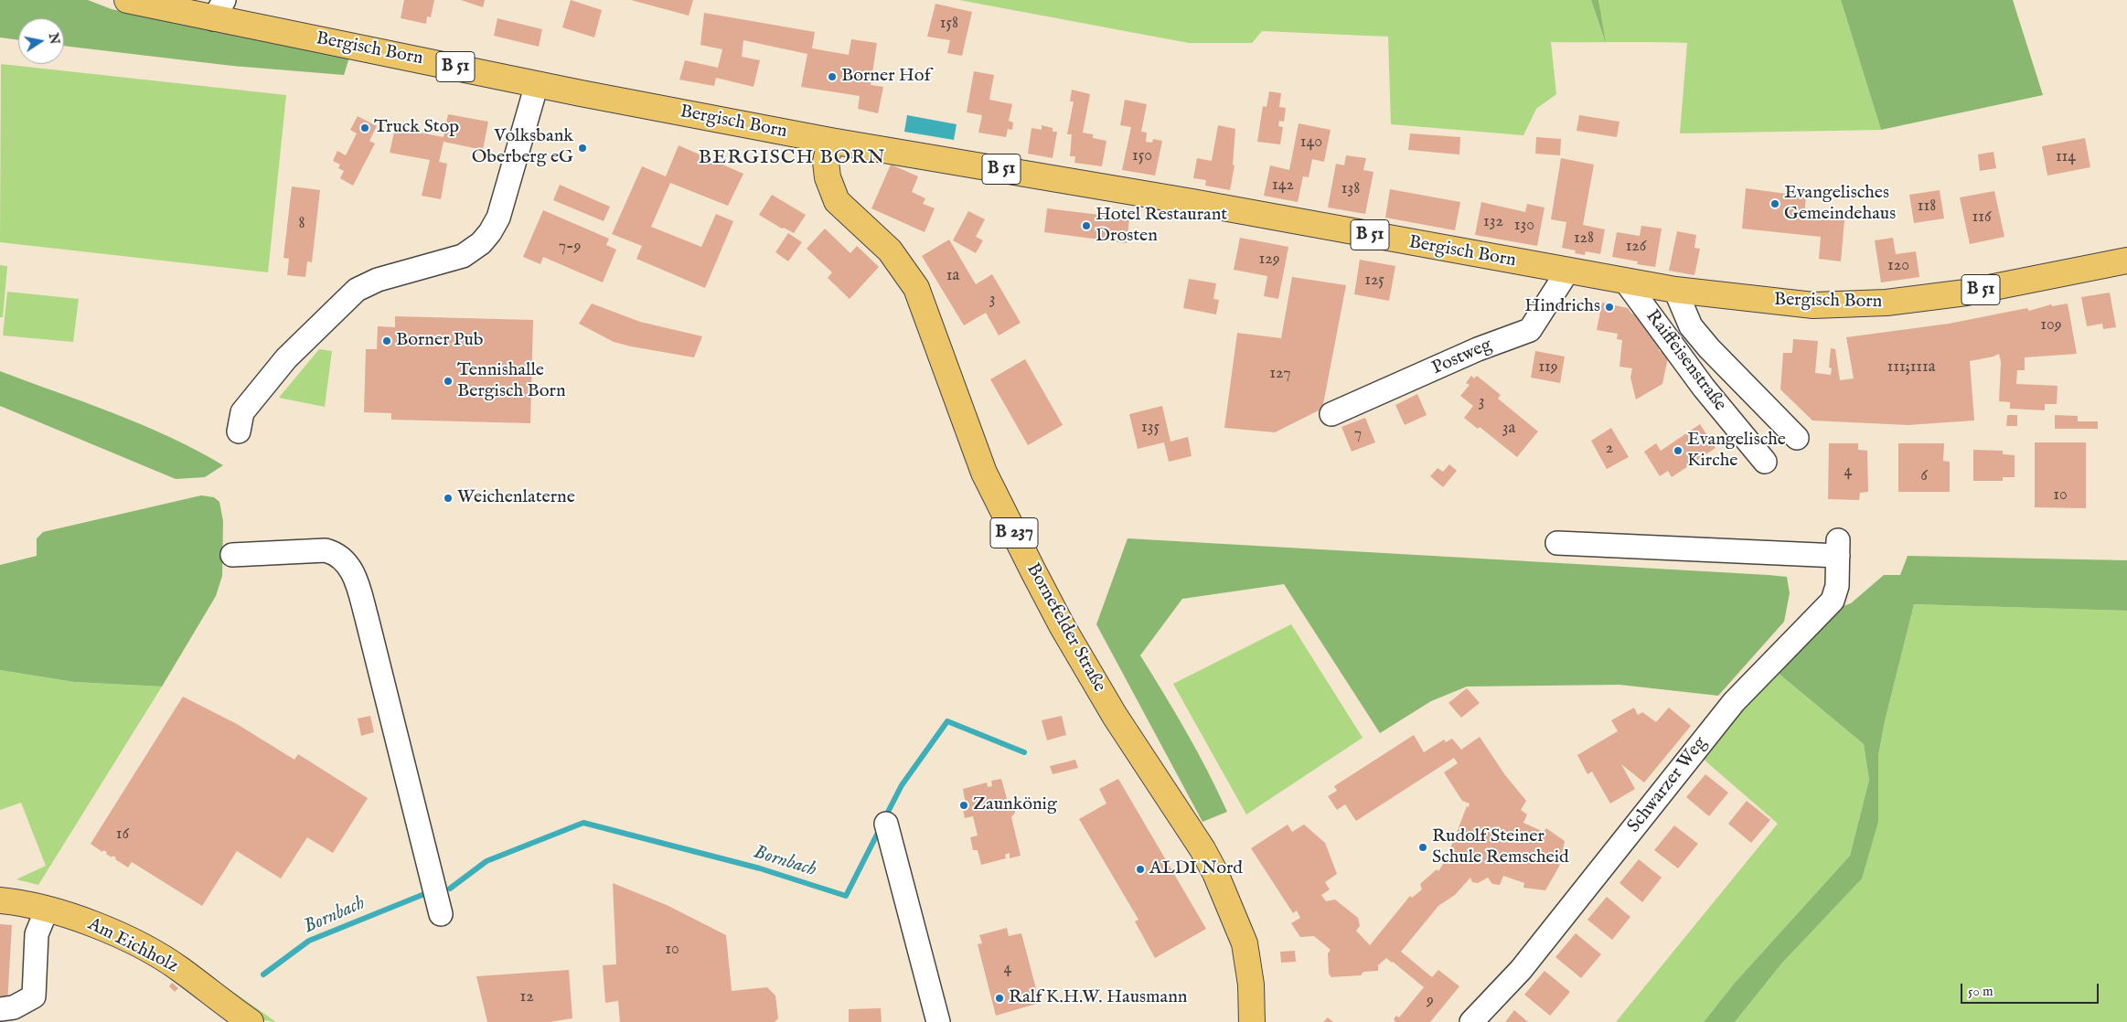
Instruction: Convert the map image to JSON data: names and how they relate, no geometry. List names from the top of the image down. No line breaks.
{"streets":{"main road":["Bergisch Born","B 51","B 237","Bornefelder Straße","Am Eichholz"],"street":["Postweg","Raiffeisenstraße","Schwarzer Weg"]},"crossings":[["Bergisch Born","Postweg"],["Bergisch Born","Raiffeisenstraße"],["Bergisch Born","Bornefelder Straße"]],"districts":["BERGISCH BORN"],"water":["Bornbach"],"places":["Borner Hof","Truck Stop","Volksbank Oberberg eG","Evangelisches Gemeindehaus","Hotel Restaurant Drosten","Hindrichs","Borner Pub","Tennishalle Bergisch Born","Evangelische Kirche","Weichenlaterne","Zaunkönig","Rudolf Steiner Schule Remscheid","ALDI Nord","Ralf K.H.W. Hausmann"],"house_numbers":["158","140","150","114","142","138","118","116","132","8","130","128","7-9","126","129","120","1a","125","3","109","119","111;111a","127","3","135","3a","7","2","4","6","10","16","10","4","12","9"],"scale_bar":"50 m","north":"right"}
